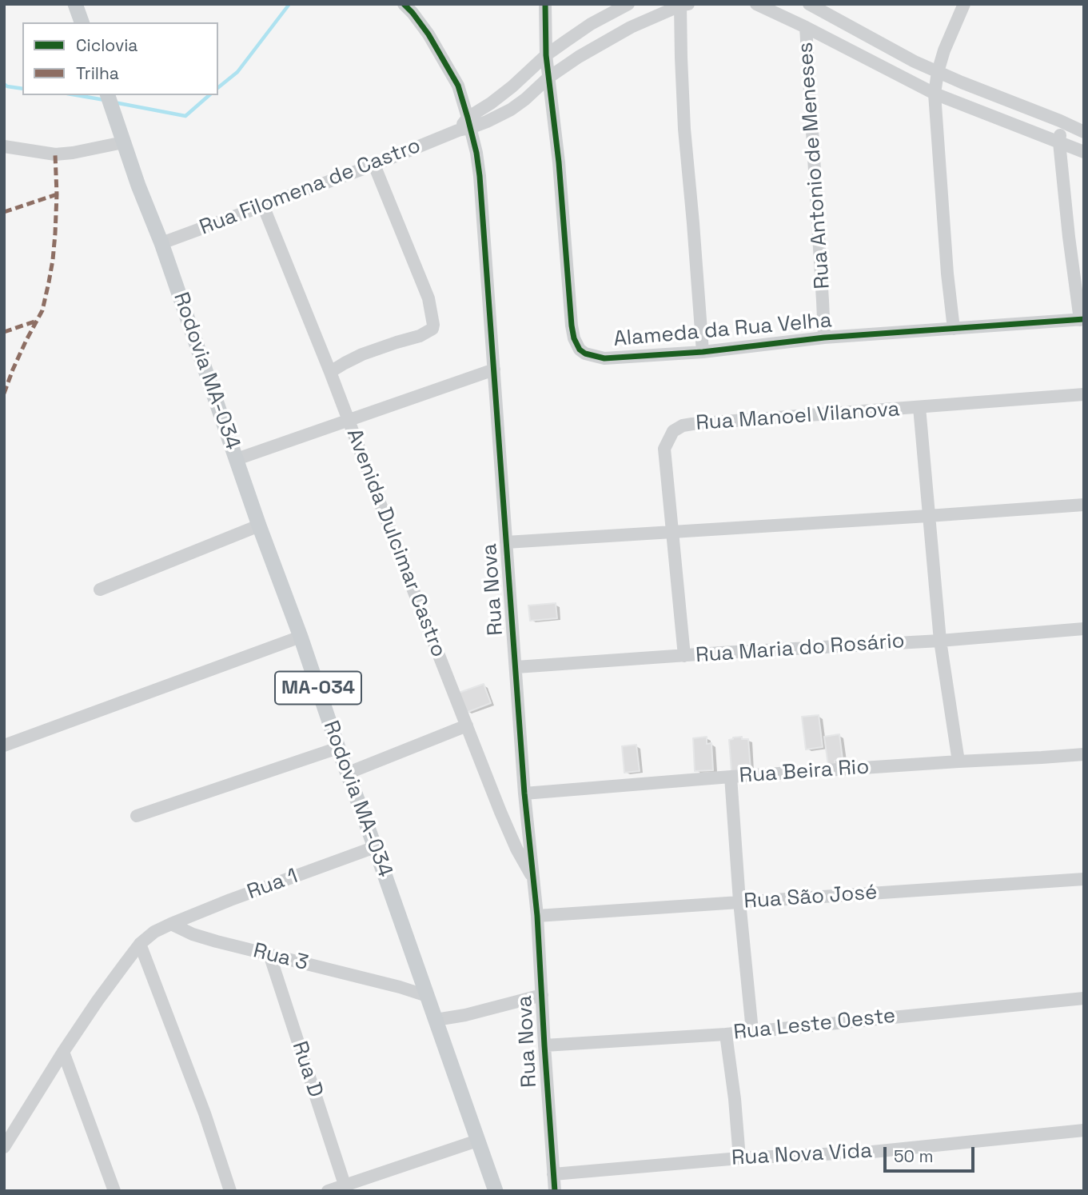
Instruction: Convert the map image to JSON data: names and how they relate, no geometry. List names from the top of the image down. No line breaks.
{"streets":{"main road":["Rodovia MA-034","MA-034"],"street":["Rua Antonio de Meneses","Rua Filomena de Castro","Alameda da Rua Velha","Rua Manoel Vilanova","Avenida Dulcimar Castro","Rua Nova","Rua Maria do Rosário","Rua Beira Rio","Rua 1","Rua São José","Rua 3","Rua Leste Oeste","Rua D","Rua Nova Vida"]},"crossings":[["Rua Antonio de Meneses","Alameda da Rua Velha"],["Rua Filomena de Castro","Alameda da Rua Velha"],["Rua Filomena de Castro","Rodovia MA-034"],["Rua Filomena de Castro","Avenida Dulcimar Castro"],["Rua Filomena de Castro","Rua Nova"],["Alameda da Rua Velha","Rua Nova"],["Rodovia MA-034","MA-034"],["Rodovia MA-034","Rua 1"],["Rodovia MA-034","Rua 3"],["Rua Manoel Vilanova","Rua Maria do Rosário"],["Avenida Dulcimar Castro","Rua Nova"],["Rua Nova","Rua Maria do Rosário"],["Rua Nova","Rua Beira Rio"],["Rua Nova","Rua São José"],["Rua Nova","Rua Leste Oeste"],["Rua Nova","Rua Nova Vida"],["Rua 1","Rua 3"],["Rua 3","Rua D"]],"legend":["Ciclovia","Trilha"],"scale_bar":"50 m"}
